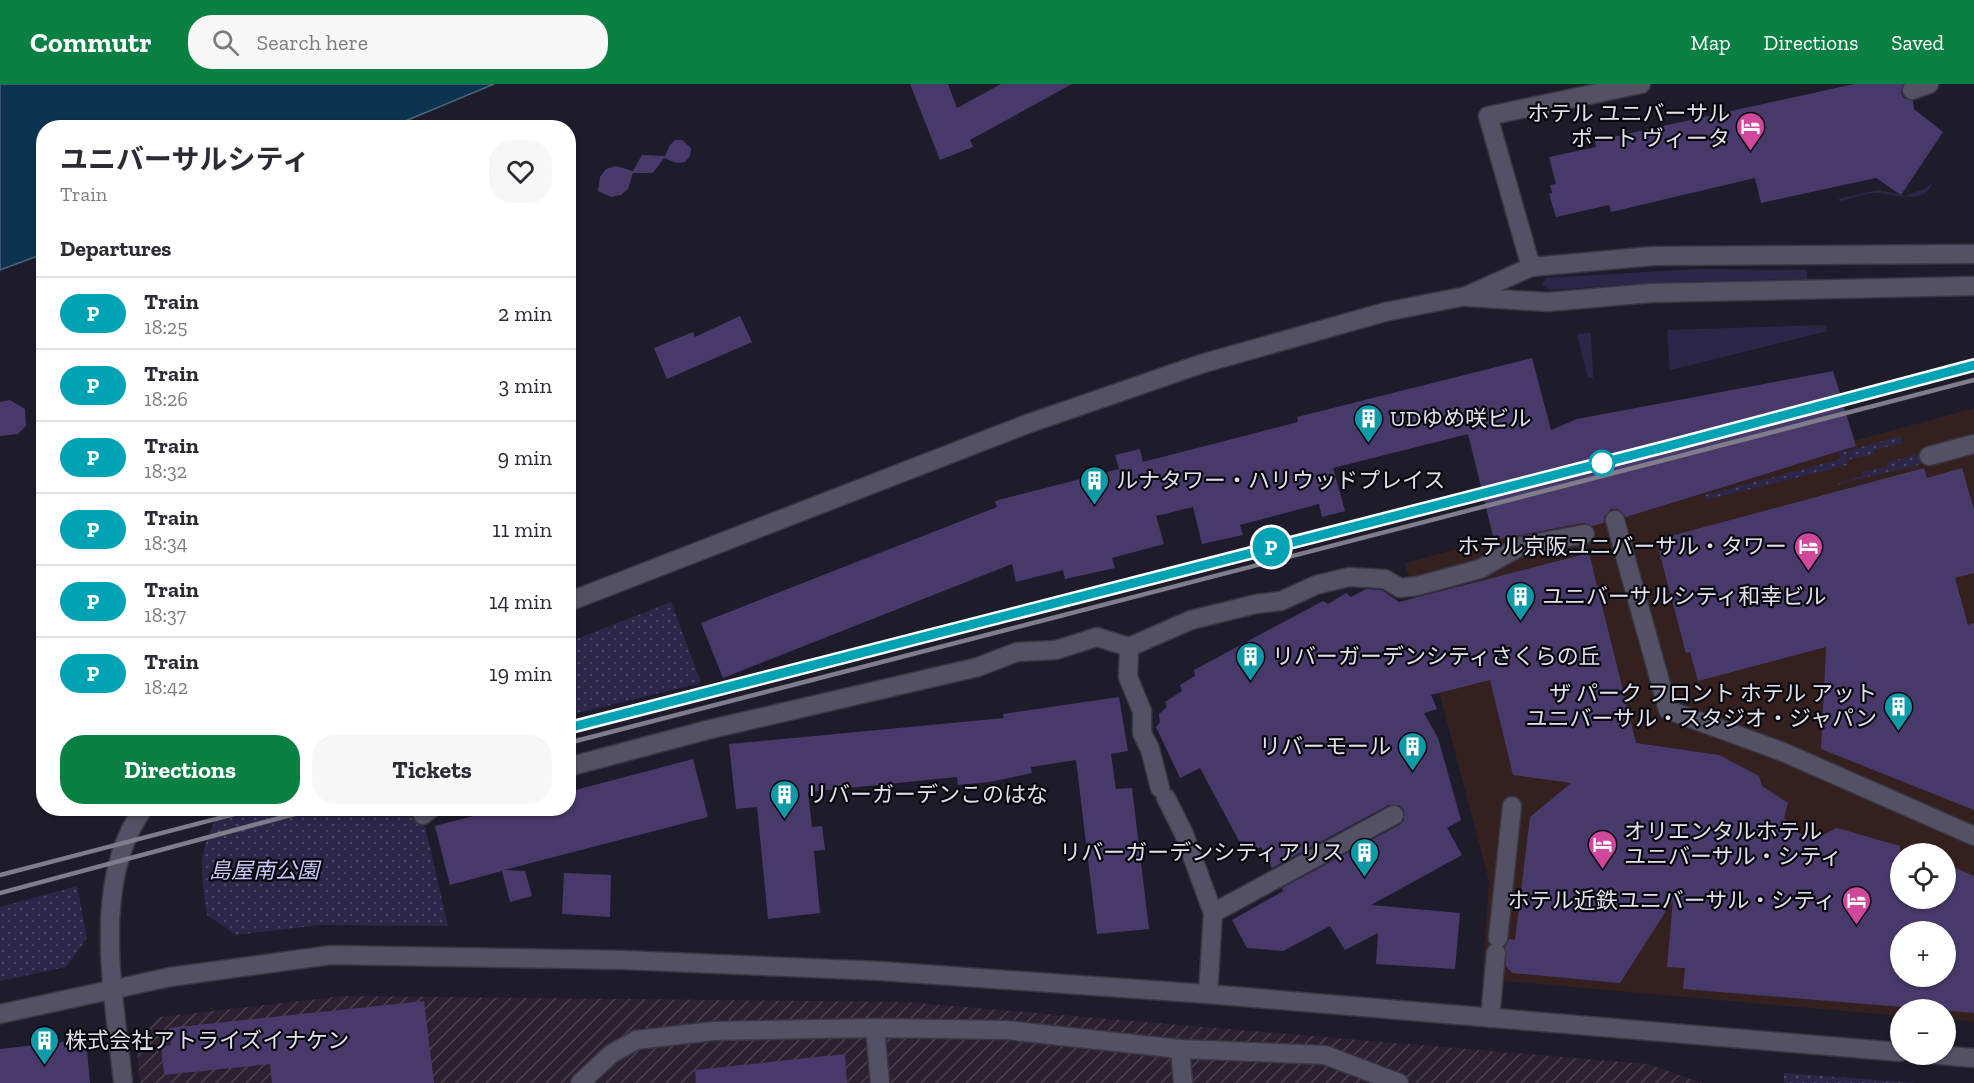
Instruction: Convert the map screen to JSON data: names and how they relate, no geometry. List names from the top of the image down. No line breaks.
{"parks":["島屋南公園"],"places":{"hotel":["ホテル ユニバーサル ポート ヴィータ","ホテル京阪ユニバーサル・タワー","オリエンタルホテル ユニバーサル・シティ","ホテル近鉄ユニバーサル・シティ"],"building":["UDゆめ咲ビル","ルナタワー・ハリウッドプレイス","ユニバーサルシティ和幸ビル","リバーガーデンシティさくらの丘","ザ パーク フロント ホテル アット ユニバーサル・スタジオ・ジャパン","リバーモール","リバーガーデンこのはな","リバーガーデンシティアリス","株式会社アトライズイナケン"]},"page":{"header":"Commutr","search":"Search here","nav":["Map","Directions","Saved"],"on_map":"P","heading":[["ユニバーサルシティ","Train"],"Departures"],"list":[{"mark":"P","name":"Train","note":"18:25","value":"2 min"},{"mark":"P","name":"Train","note":"18:26","value":"3 min"},{"mark":"P","name":"Train","note":"18:32","value":"9 min"},{"mark":"P","name":"Train","note":"18:34","value":"11 min"},{"mark":"P","name":"Train","note":"18:37","value":"14 min"},{"mark":"P","name":"Train","note":"18:42","value":"19 min"}],"buttons":["Directions","Tickets"],"map_buttons":["+","−"]}}
